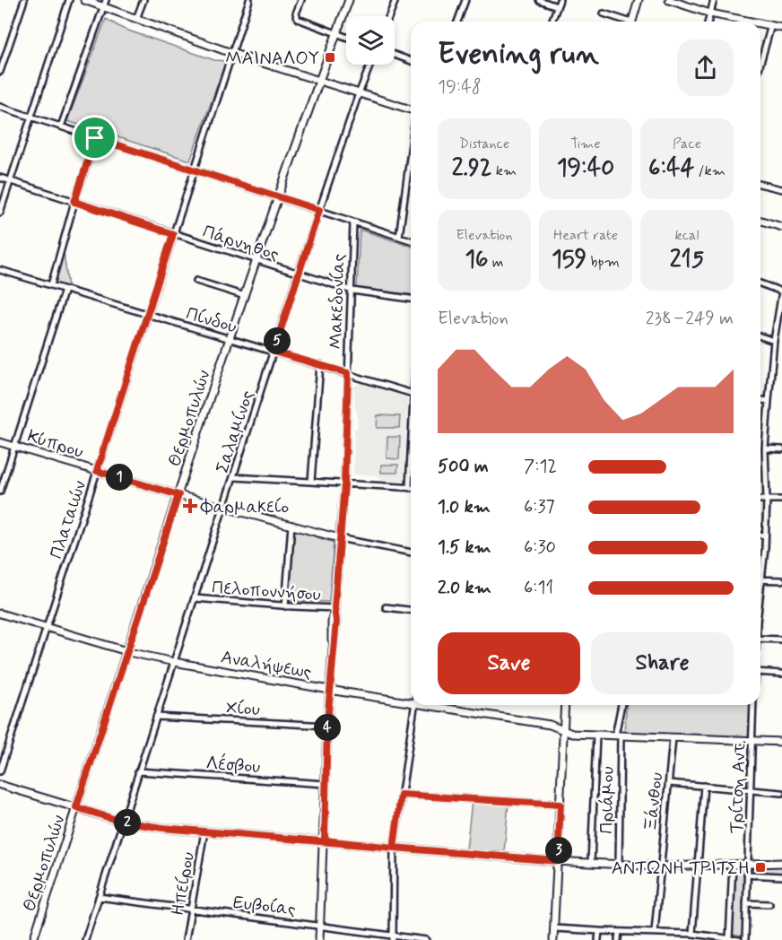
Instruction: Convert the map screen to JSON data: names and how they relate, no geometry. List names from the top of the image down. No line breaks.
{"streets":{"street":["Πάρνηθος","Μακεδονίας","Πίνδου","Θερμοπυλών","Σαλαμίνος","Κύπρου","Πλαταιών","Πελοποννήσου","Αναλήψεως","Χίου","Λέσβου","Τρίτση Αντ.","Πριάμου","Ξάνθου","Ηπείρου","Ευβοίας"]},"crossings":[["Πάρνηθος","Μακεδονίας"],["Πάρνηθος","Θερμοπυλών"],["Πάρνηθος","Σαλαμίνος"],["Πάρνηθος","Πλαταιών"],["Μακεδονίας","Πίνδου"],["Μακεδονίας","Κύπρου"],["Μακεδονίας","Πελοποννήσου"],["Μακεδονίας","Αναλήψεως"],["Μακεδονίας","Χίου"],["Μακεδονίας","Λέσβου"],["Μακεδονίας","Ευβοίας"],["Πίνδου","Θερμοπυλών"],["Πίνδου","Σαλαμίνος"],["Πίνδου","Πλαταιών"],["Θερμοπυλών","Κύπρου"],["Θερμοπυλών","Αναλήψεως"],["Σαλαμίνος","Κύπρου"],["Σαλαμίνος","Πελοποννήσου"],["Σαλαμίνος","Αναλήψεως"],["Σαλαμίνος","Χίου"],["Σαλαμίνος","Λέσβου"],["Σαλαμίνος","Ευβοίας"],["Κύπρου","Πλαταιών"],["Πλαταιών","Αναλήψεως"],["Αναλήψεως","Τρίτση Αντ."],["Αναλήψεως","Πριάμου"],["Αναλήψεως","Ξάνθου"],["Ηπείρου","Ευβοίας"]],"places":{"transit":["ΜΑΙΝΑΛΟΥ","ΑΝΤΩΝΗ ΤΡΙΤΣΗ"],"health":["Φαρμακείο"]},"page":{"heading":["Evening run","19:48"],"stats":[["Distance","2.92 km"],["Time","19:40"],["Pace","6:44 /km"],["Elevation","16 m"],["Heart rate","159 bpm"],["kcal","215"]],"chart":["Elevation","238–249 m"],"pins":["5","1","4","2","3"],"list":[{"name":"500 m","note":"7:12"},{"name":"1.0 km","note":"6:37"},{"name":"1.5 km","note":"6:30"},{"name":"2.0 km","note":"6:11"}],"buttons":["Save","Share"]}}
